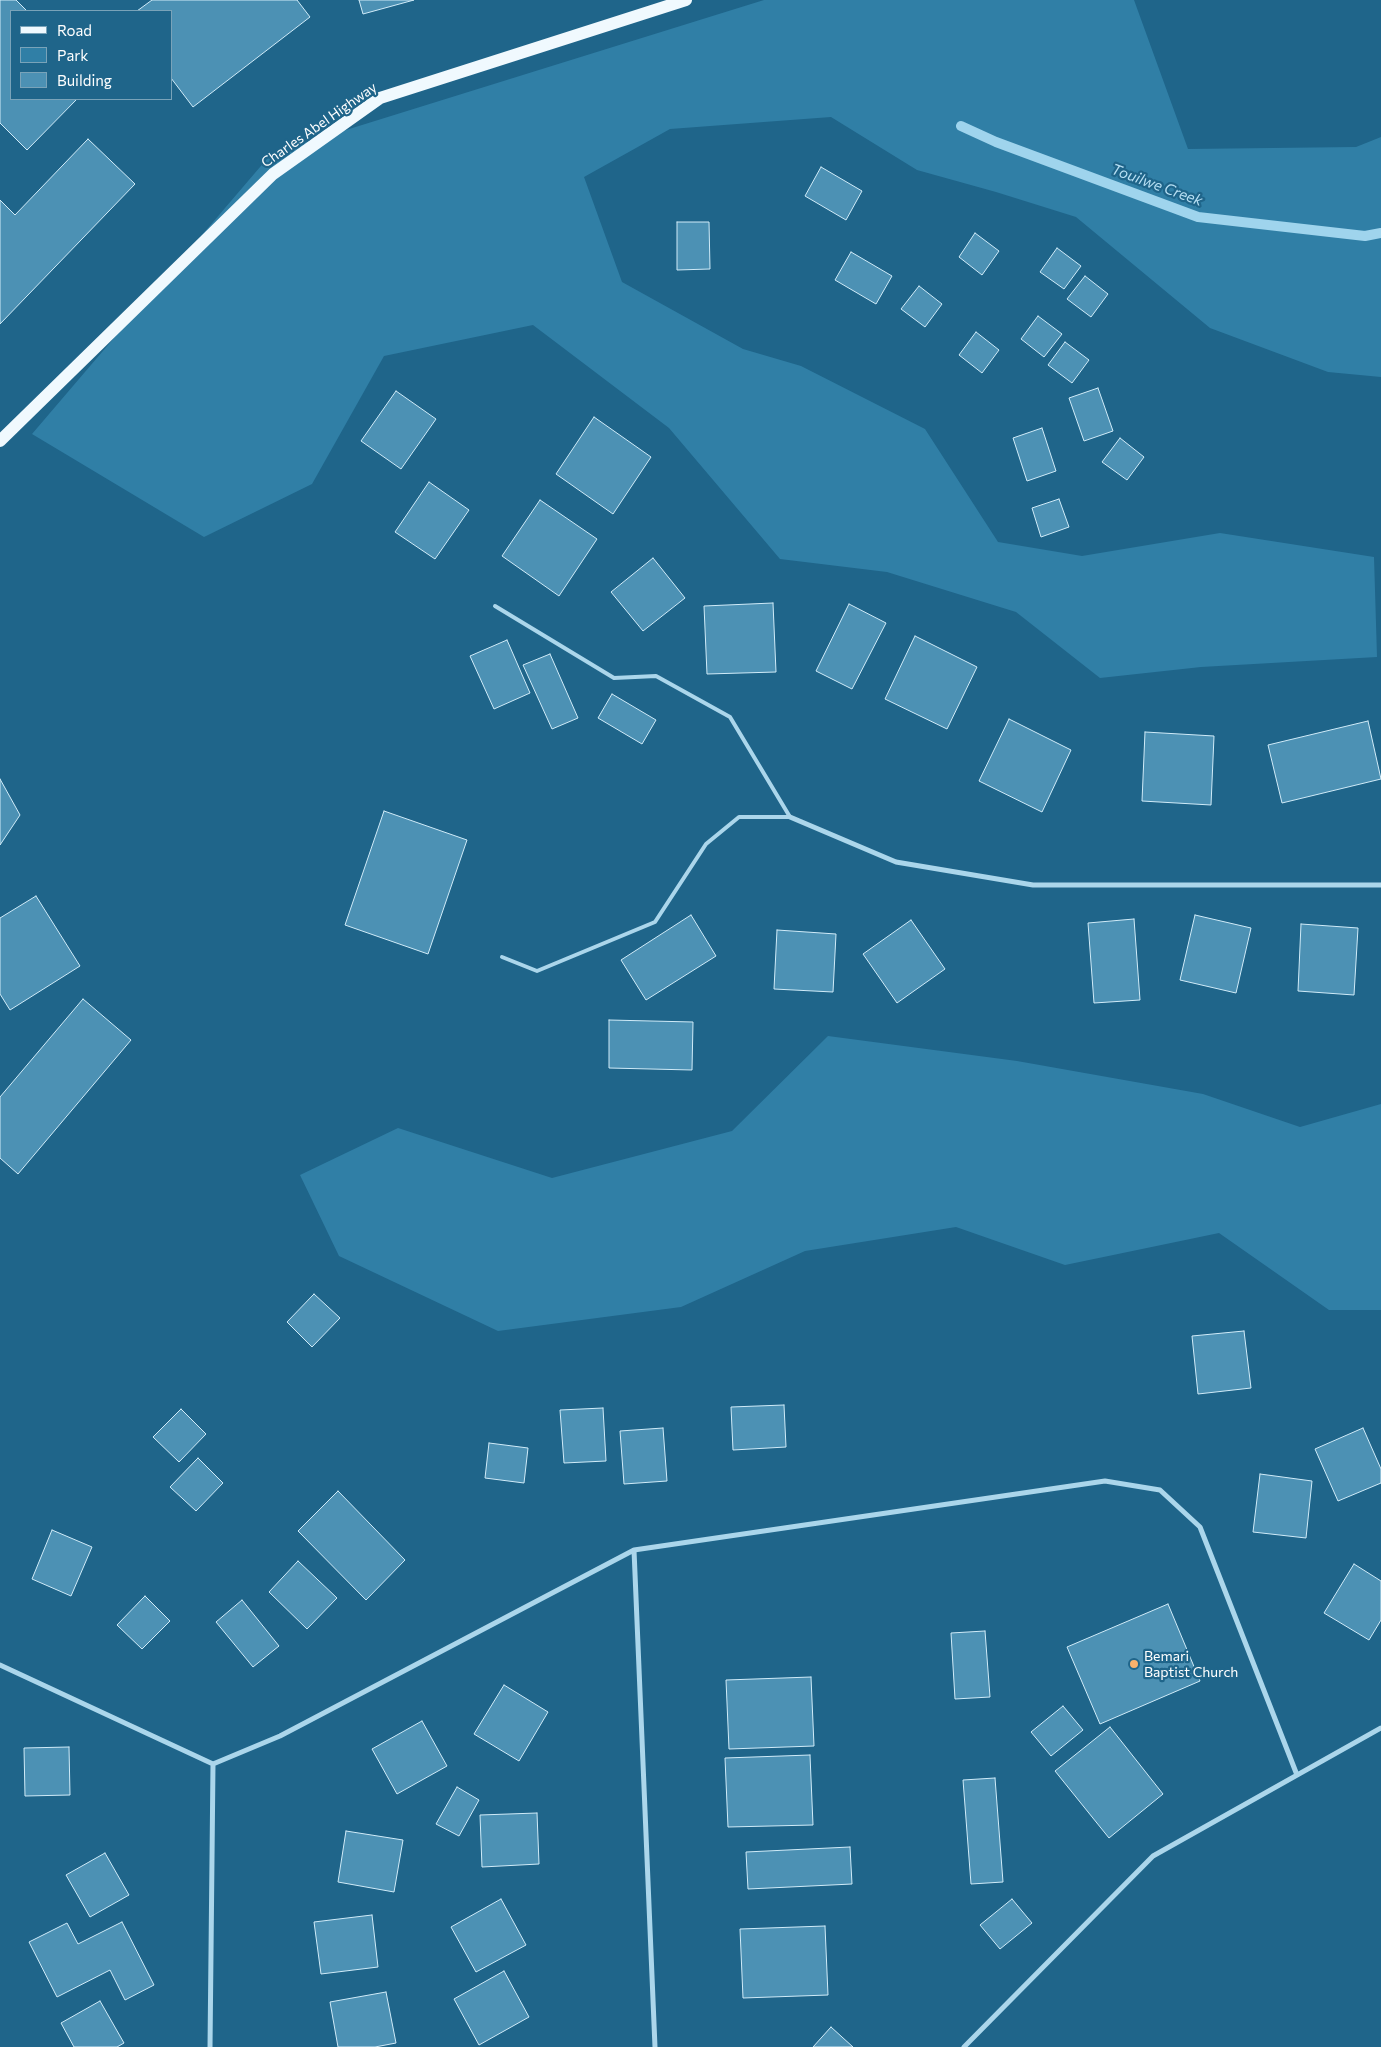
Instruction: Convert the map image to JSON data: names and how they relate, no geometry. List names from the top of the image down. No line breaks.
{"streets":{"main road":["Charles Abel Highway"]},"water":["Touilwe Creek"],"places":["Bemari Baptist Church"],"legend":["Road","Park","Building"]}
